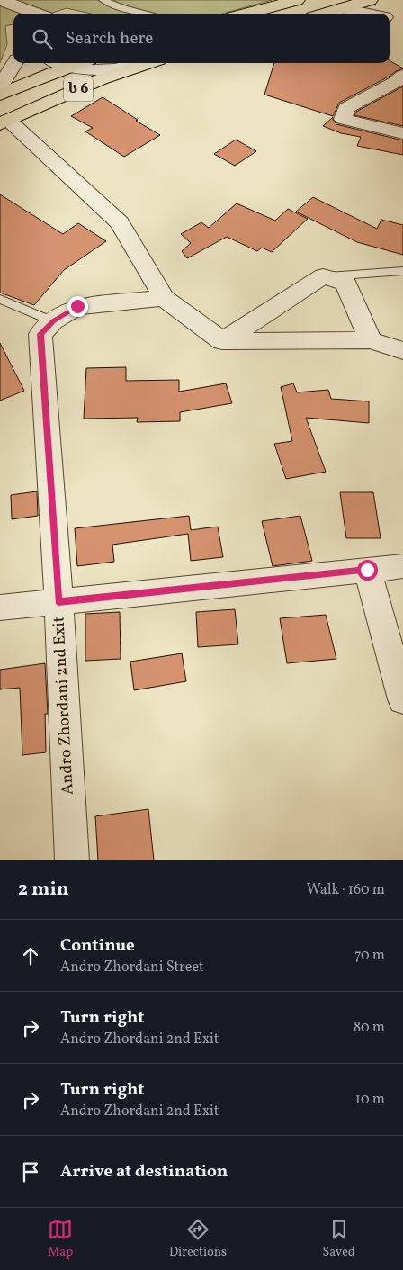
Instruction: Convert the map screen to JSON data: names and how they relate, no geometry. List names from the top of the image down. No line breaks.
{"streets":{"highway":["ს 6"],"street":["Andro Zhordani 2nd Exit"]},"page":{"search":"Search here","heading":["2 min","Walk · 160 m"],"list":[["Continue","Andro Zhordani Street","70 m"],["Turn right","Andro Zhordani 2nd Exit","80 m"],["Turn right","Andro Zhordani 2nd Exit","10 m"],"Arrive at destination"],"nav":["Map","Directions","Saved"]}}
